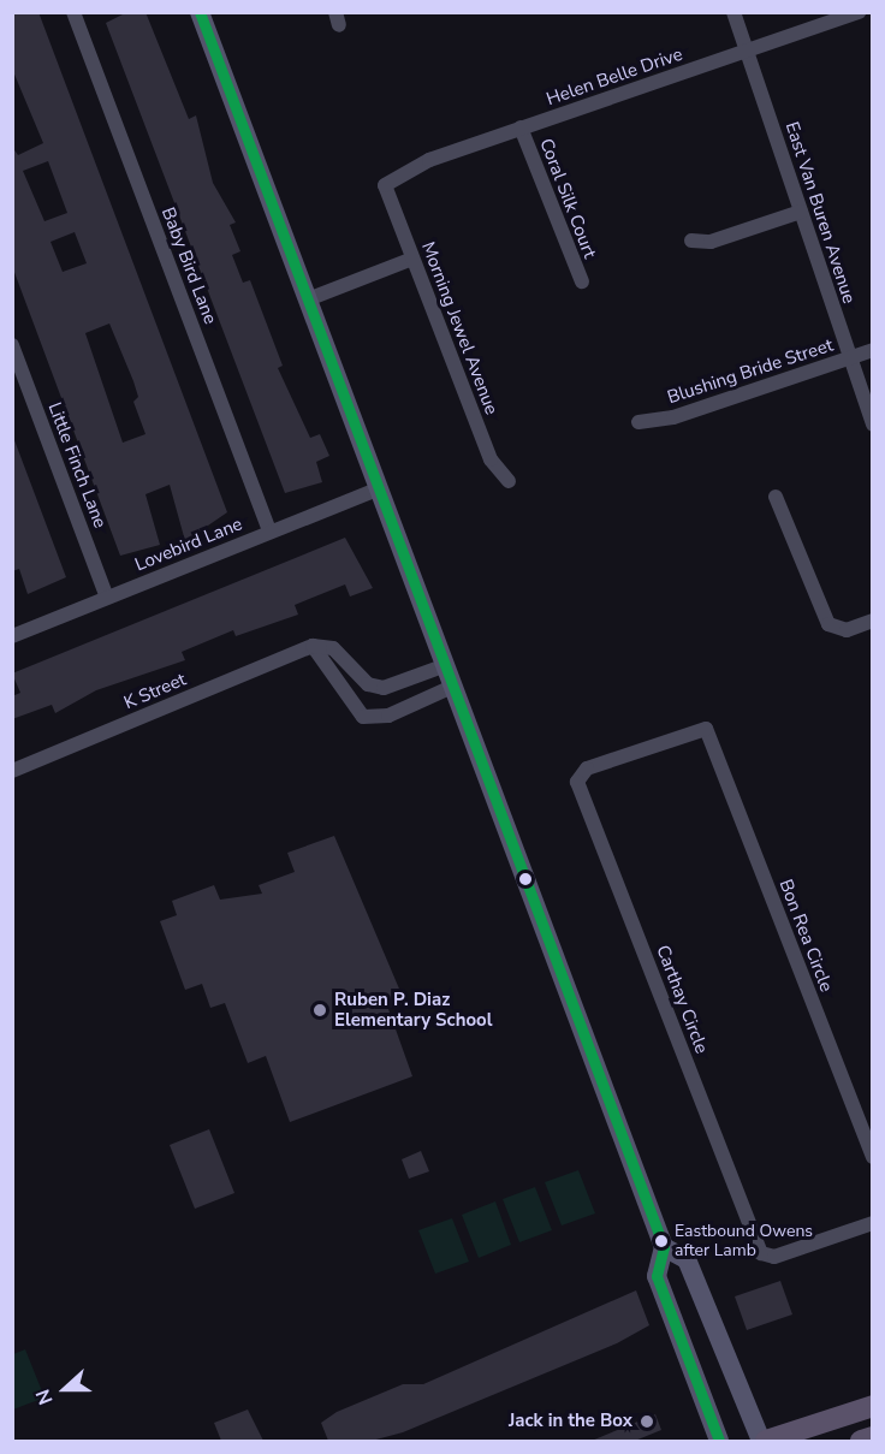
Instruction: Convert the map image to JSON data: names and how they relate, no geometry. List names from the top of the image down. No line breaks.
{"streets":{"street":["Helen Belle Drive","Coral Silk Court","East Van Buren Avenue","Baby Bird Lane","Morning Jewel Avenue","Blushing Bride Street","Little Finch Lane","Lovebird Lane","K Street","Bon Rea Circle","Carthay Circle"]},"crossings":[["Helen Belle Drive","Coral Silk Court"],["Helen Belle Drive","East Van Buren Avenue"],["Helen Belle Drive","Morning Jewel Avenue"],["East Van Buren Avenue","Blushing Bride Street"],["Baby Bird Lane","Lovebird Lane"],["Little Finch Lane","Lovebird Lane"],["Bon Rea Circle","Carthay Circle"]],"places":["Ruben P. Diaz Elementary School","Eastbound Owens after Lamb","Jack in the Box"],"north":"left"}
